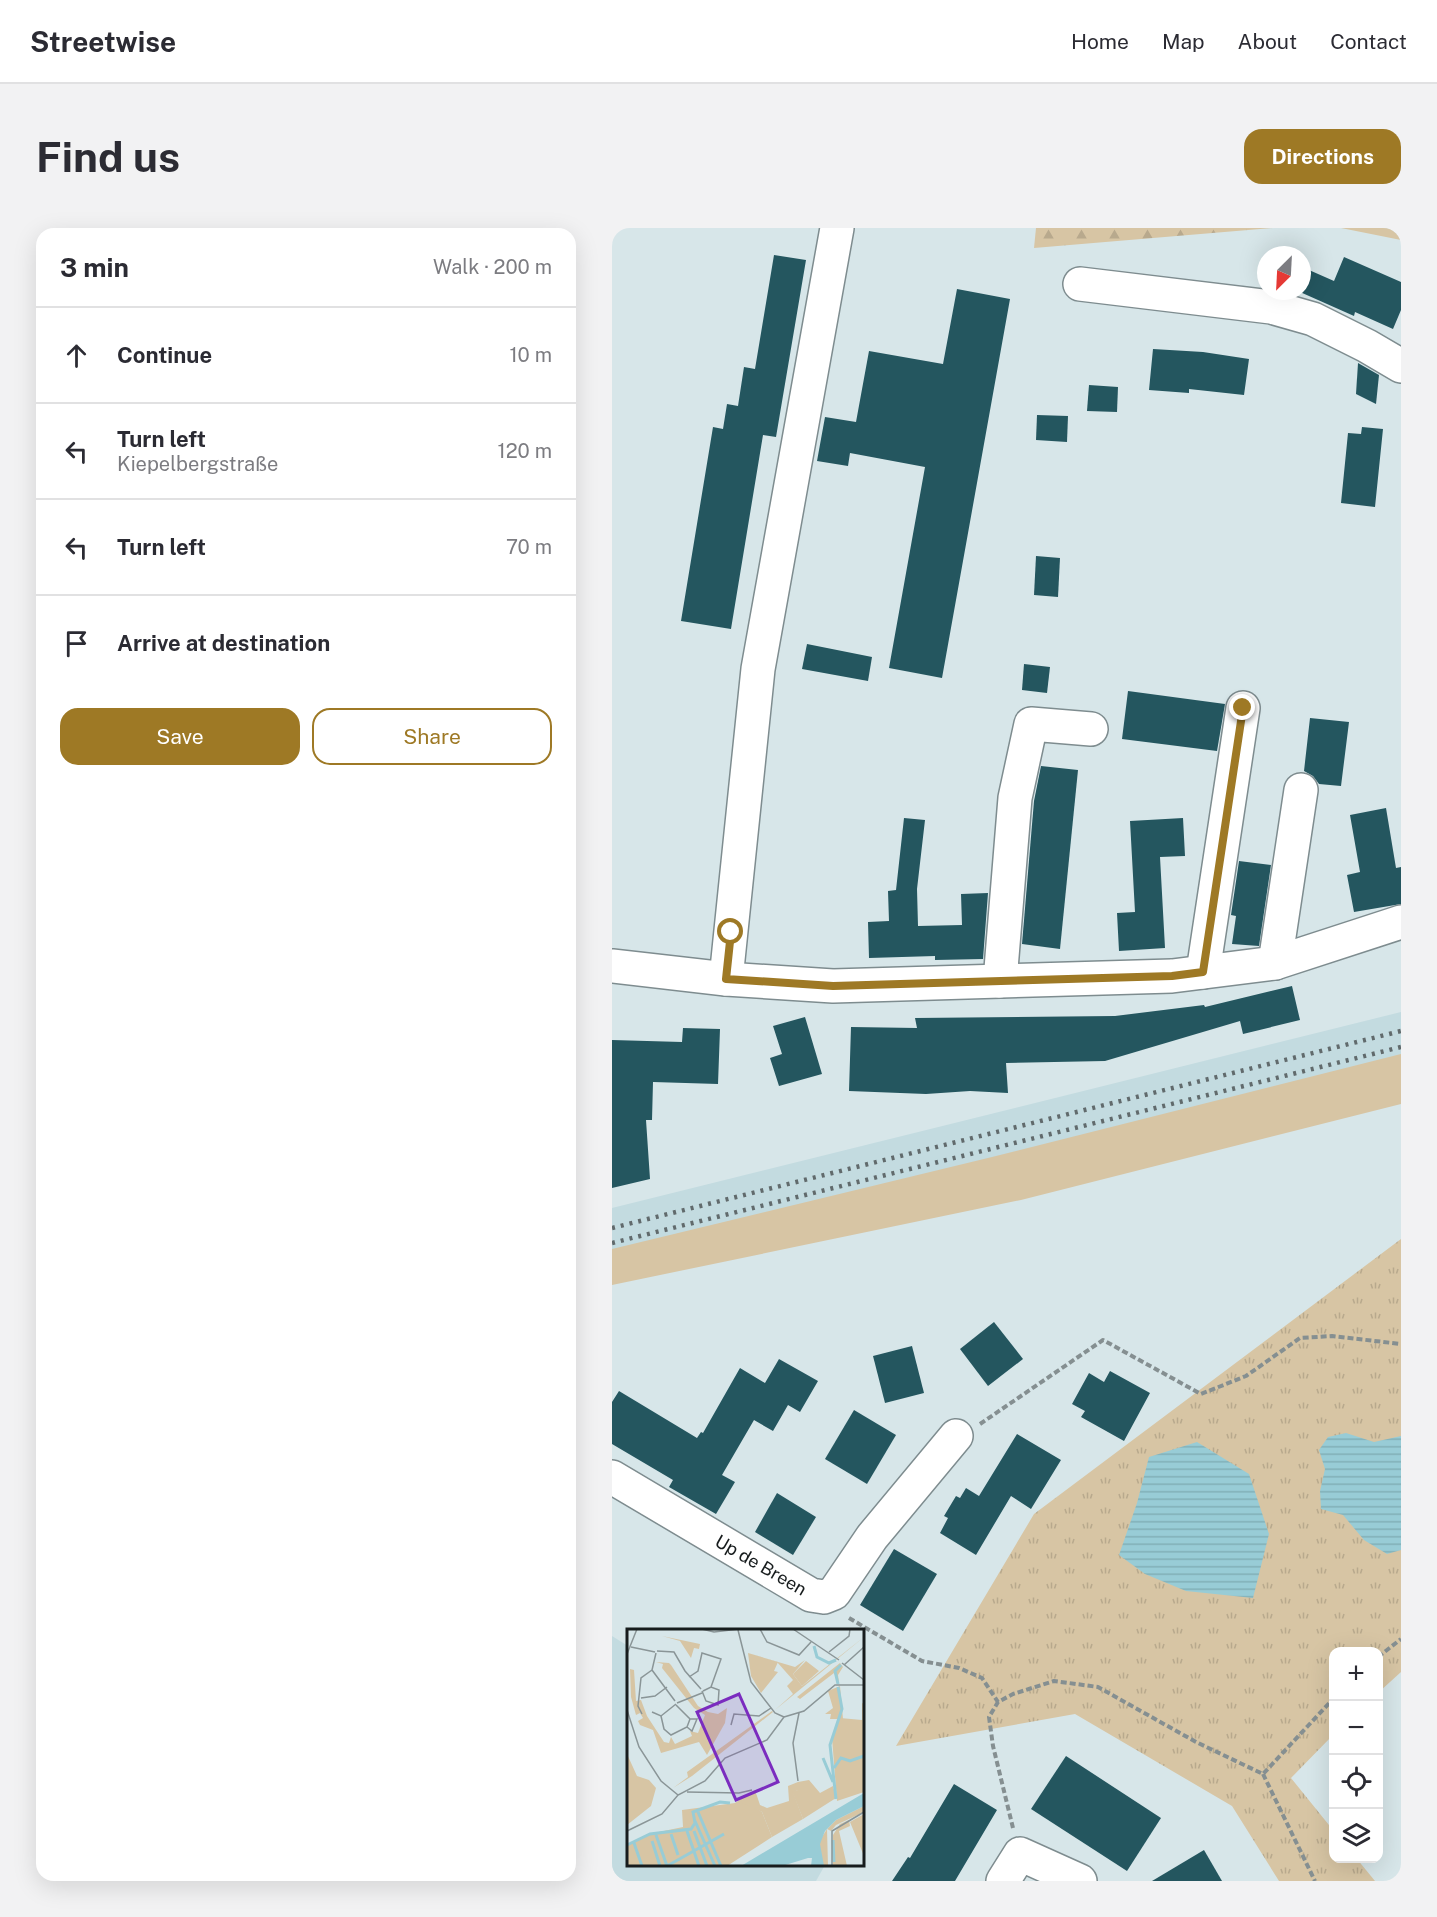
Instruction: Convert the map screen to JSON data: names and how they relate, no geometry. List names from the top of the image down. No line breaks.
{"streets":{"street":["Up de Breen"]},"north":"bottom left","page":{"header":"Streetwise","nav":["Home","Map","About","Contact"],"buttons":["Directions",["Save","Share"]],"title":"Find us","heading":["3 min","Walk · 200 m"],"list":[["Continue","10 m"],["Turn left","Kiepelbergstraße","120 m"],["Turn left","70 m"],"Arrive at destination"],"map_buttons":["+","−"]}}
